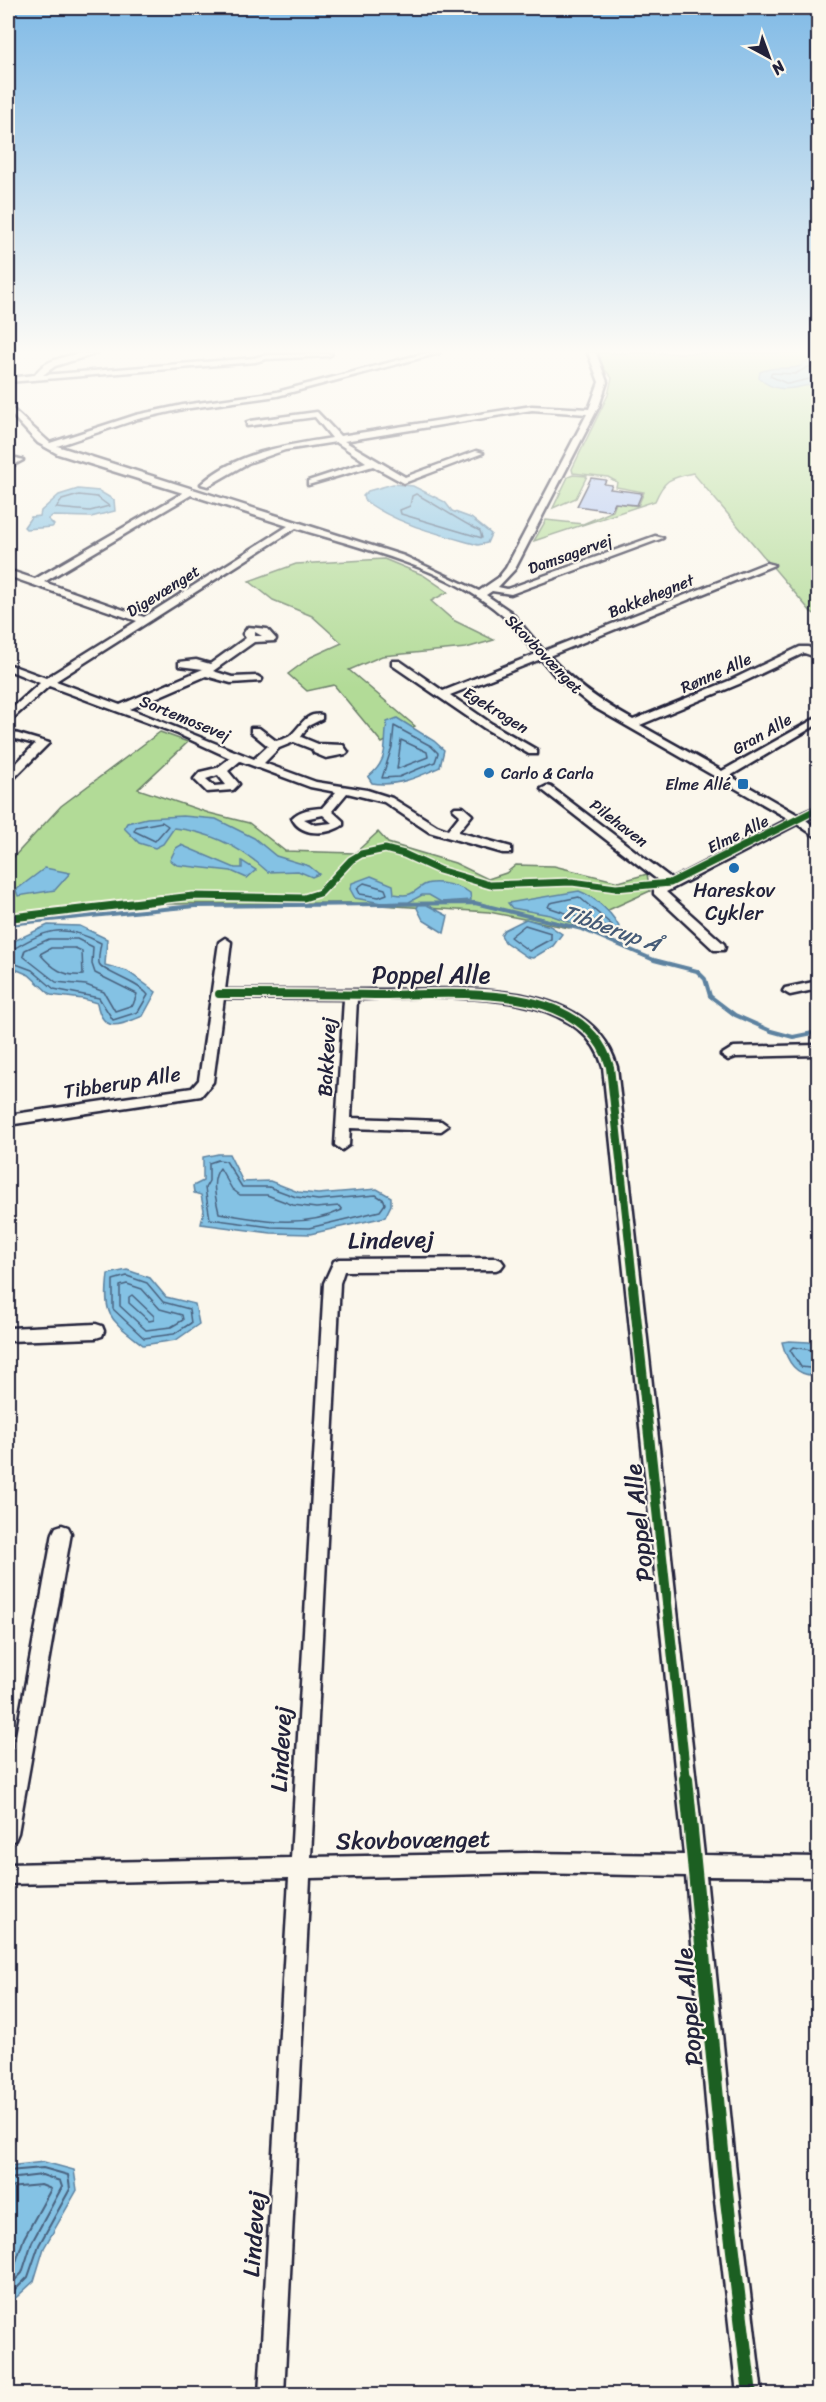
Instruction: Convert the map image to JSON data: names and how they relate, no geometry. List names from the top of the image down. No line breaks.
{"streets":{"street":["Damsagervej","Digevænget","Bakkehegnet","Skovbovænget","Rønne Alle","Egekrogen","Sortemosevej","Gran Alle","Pilehaven","Elme Alle","Poppel Alle","Bakkevej","Tibberup Alle","Lindevej"]},"crossings":[["Digevænget","Skovbovænget"],["Digevænget","Sortemosevej"],["Bakkehegnet","Skovbovænget"],["Bakkehegnet","Egekrogen"],["Skovbovænget","Rønne Alle"],["Skovbovænget","Egekrogen"],["Skovbovænget","Gran Alle"],["Skovbovænget","Elme Alle"],["Skovbovænget","Poppel Alle"],["Skovbovænget","Lindevej"],["Pilehaven","Elme Alle"],["Poppel Alle","Bakkevej"],["Poppel Alle","Tibberup Alle"]],"water":["Tibberup Å"],"places":{"other":["Carlo & Carla","Hareskov Cykler"],"transit":["Elme Allé"]},"north":"bottom right"}
